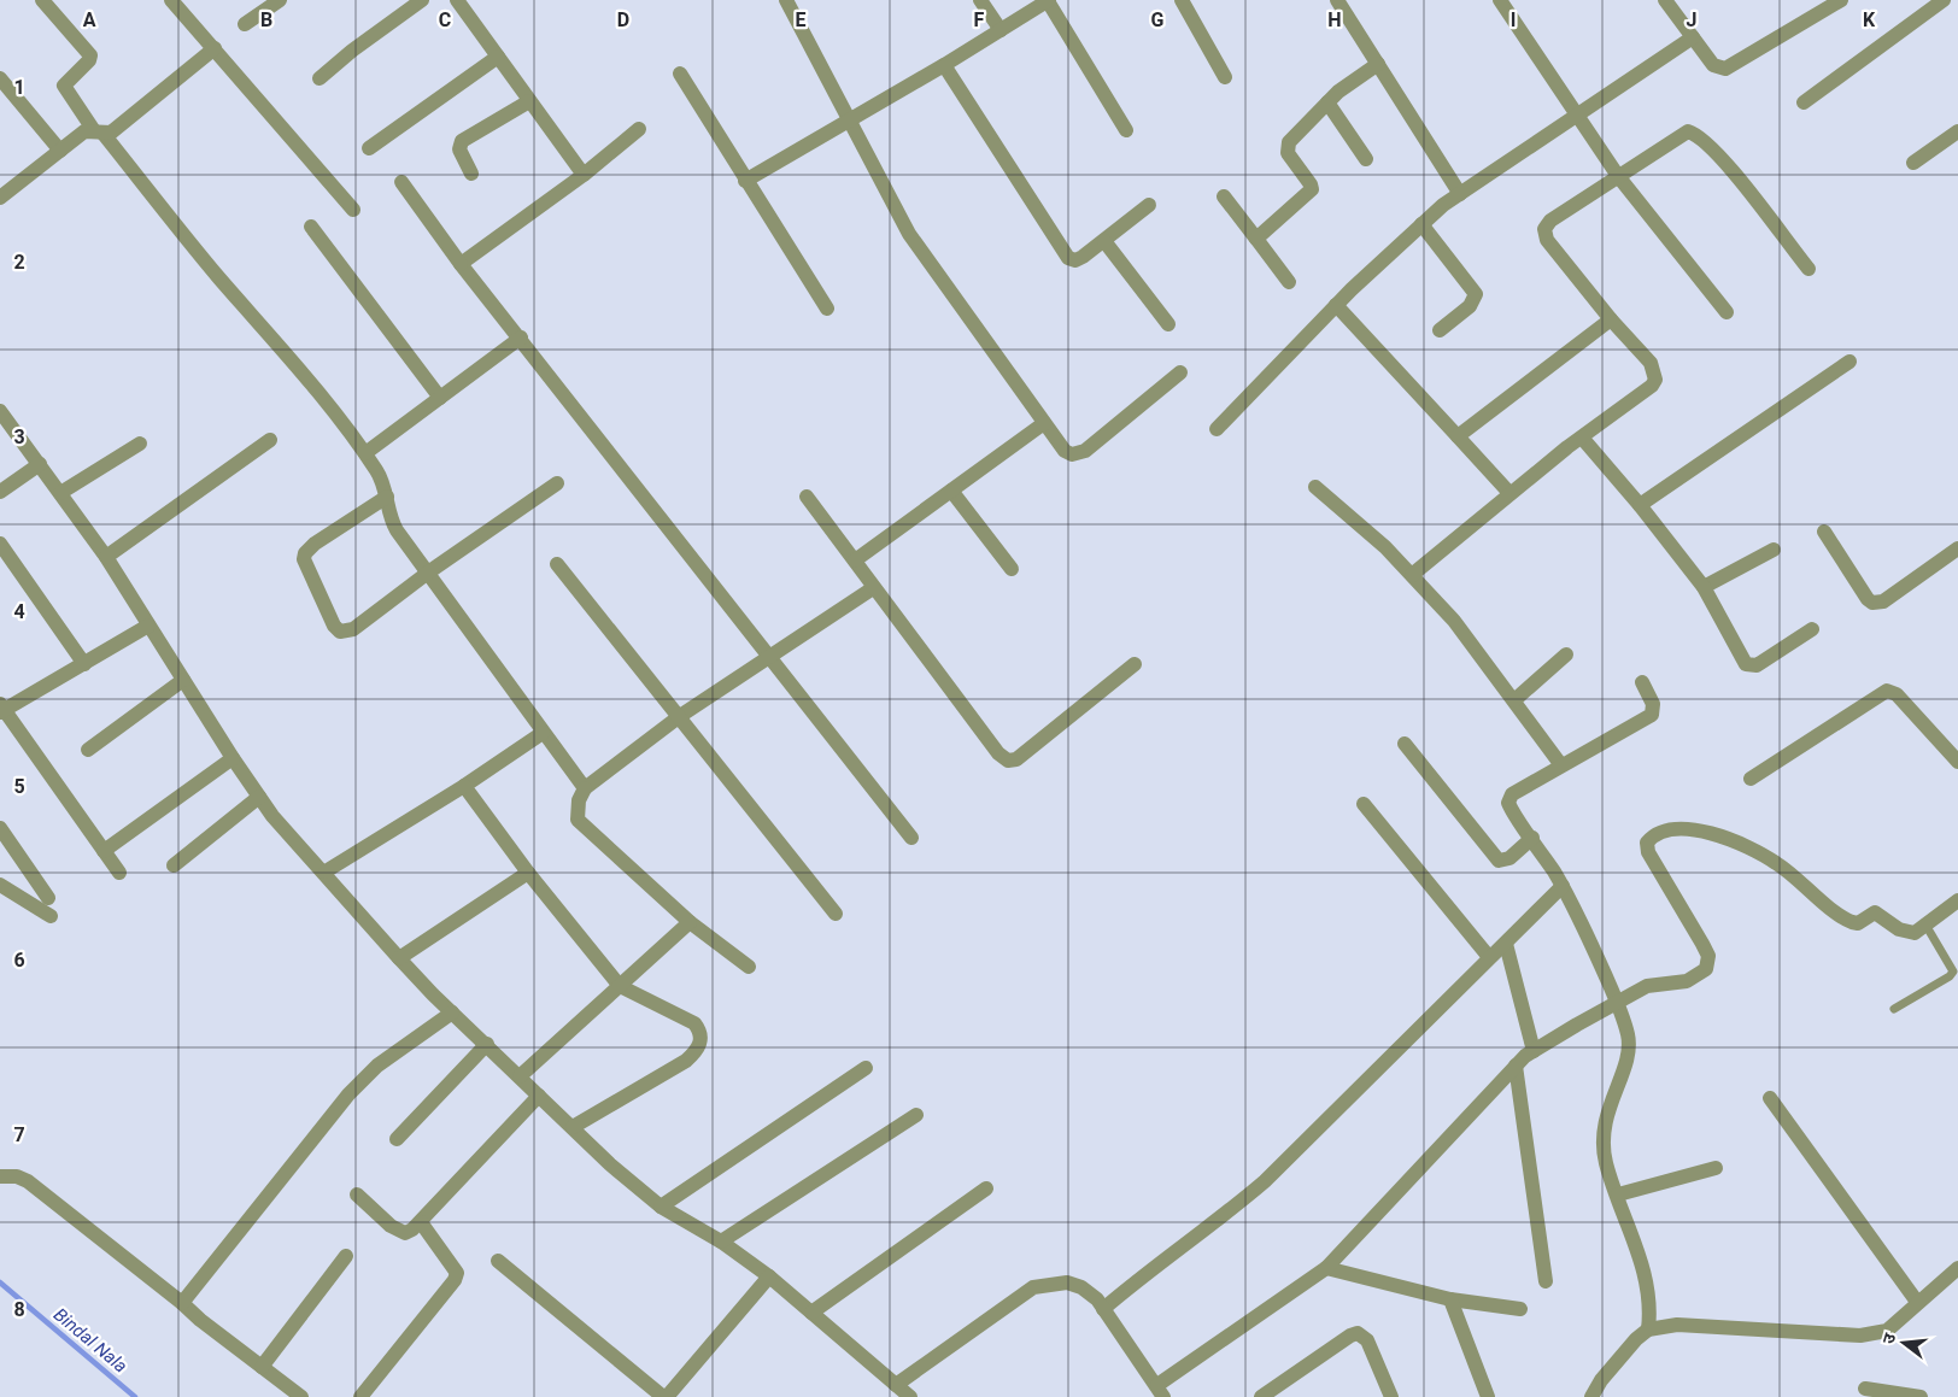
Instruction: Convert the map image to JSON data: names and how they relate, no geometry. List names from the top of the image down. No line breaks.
{"water":["Bindal Nala"],"north":"left","grid":{"columns":["A","B","C","D","E","F","G","H","I","J","K"],"rows":["1","2","3","4","5","6","7","8"]}}
